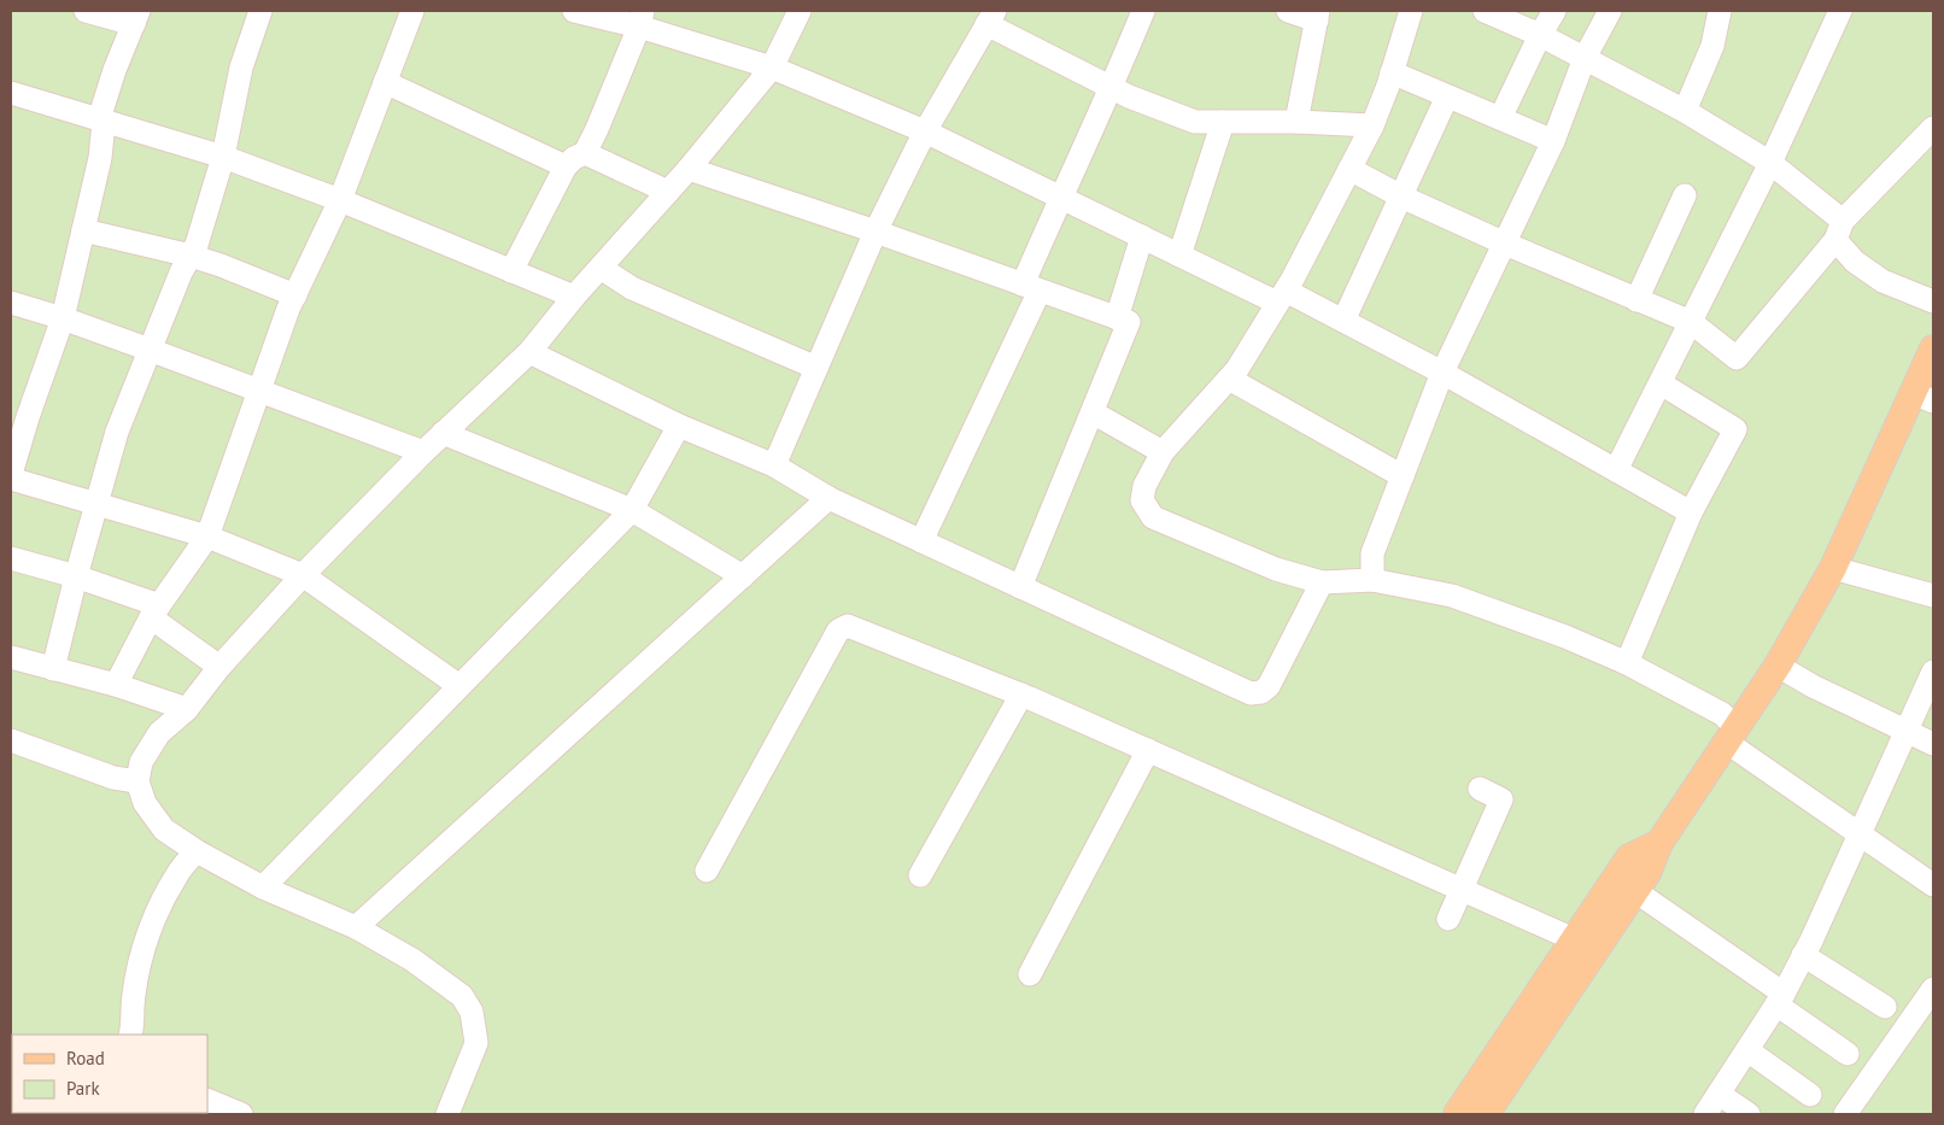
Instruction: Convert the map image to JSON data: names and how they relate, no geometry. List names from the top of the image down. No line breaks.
{"legend":["Road","Park"]}
